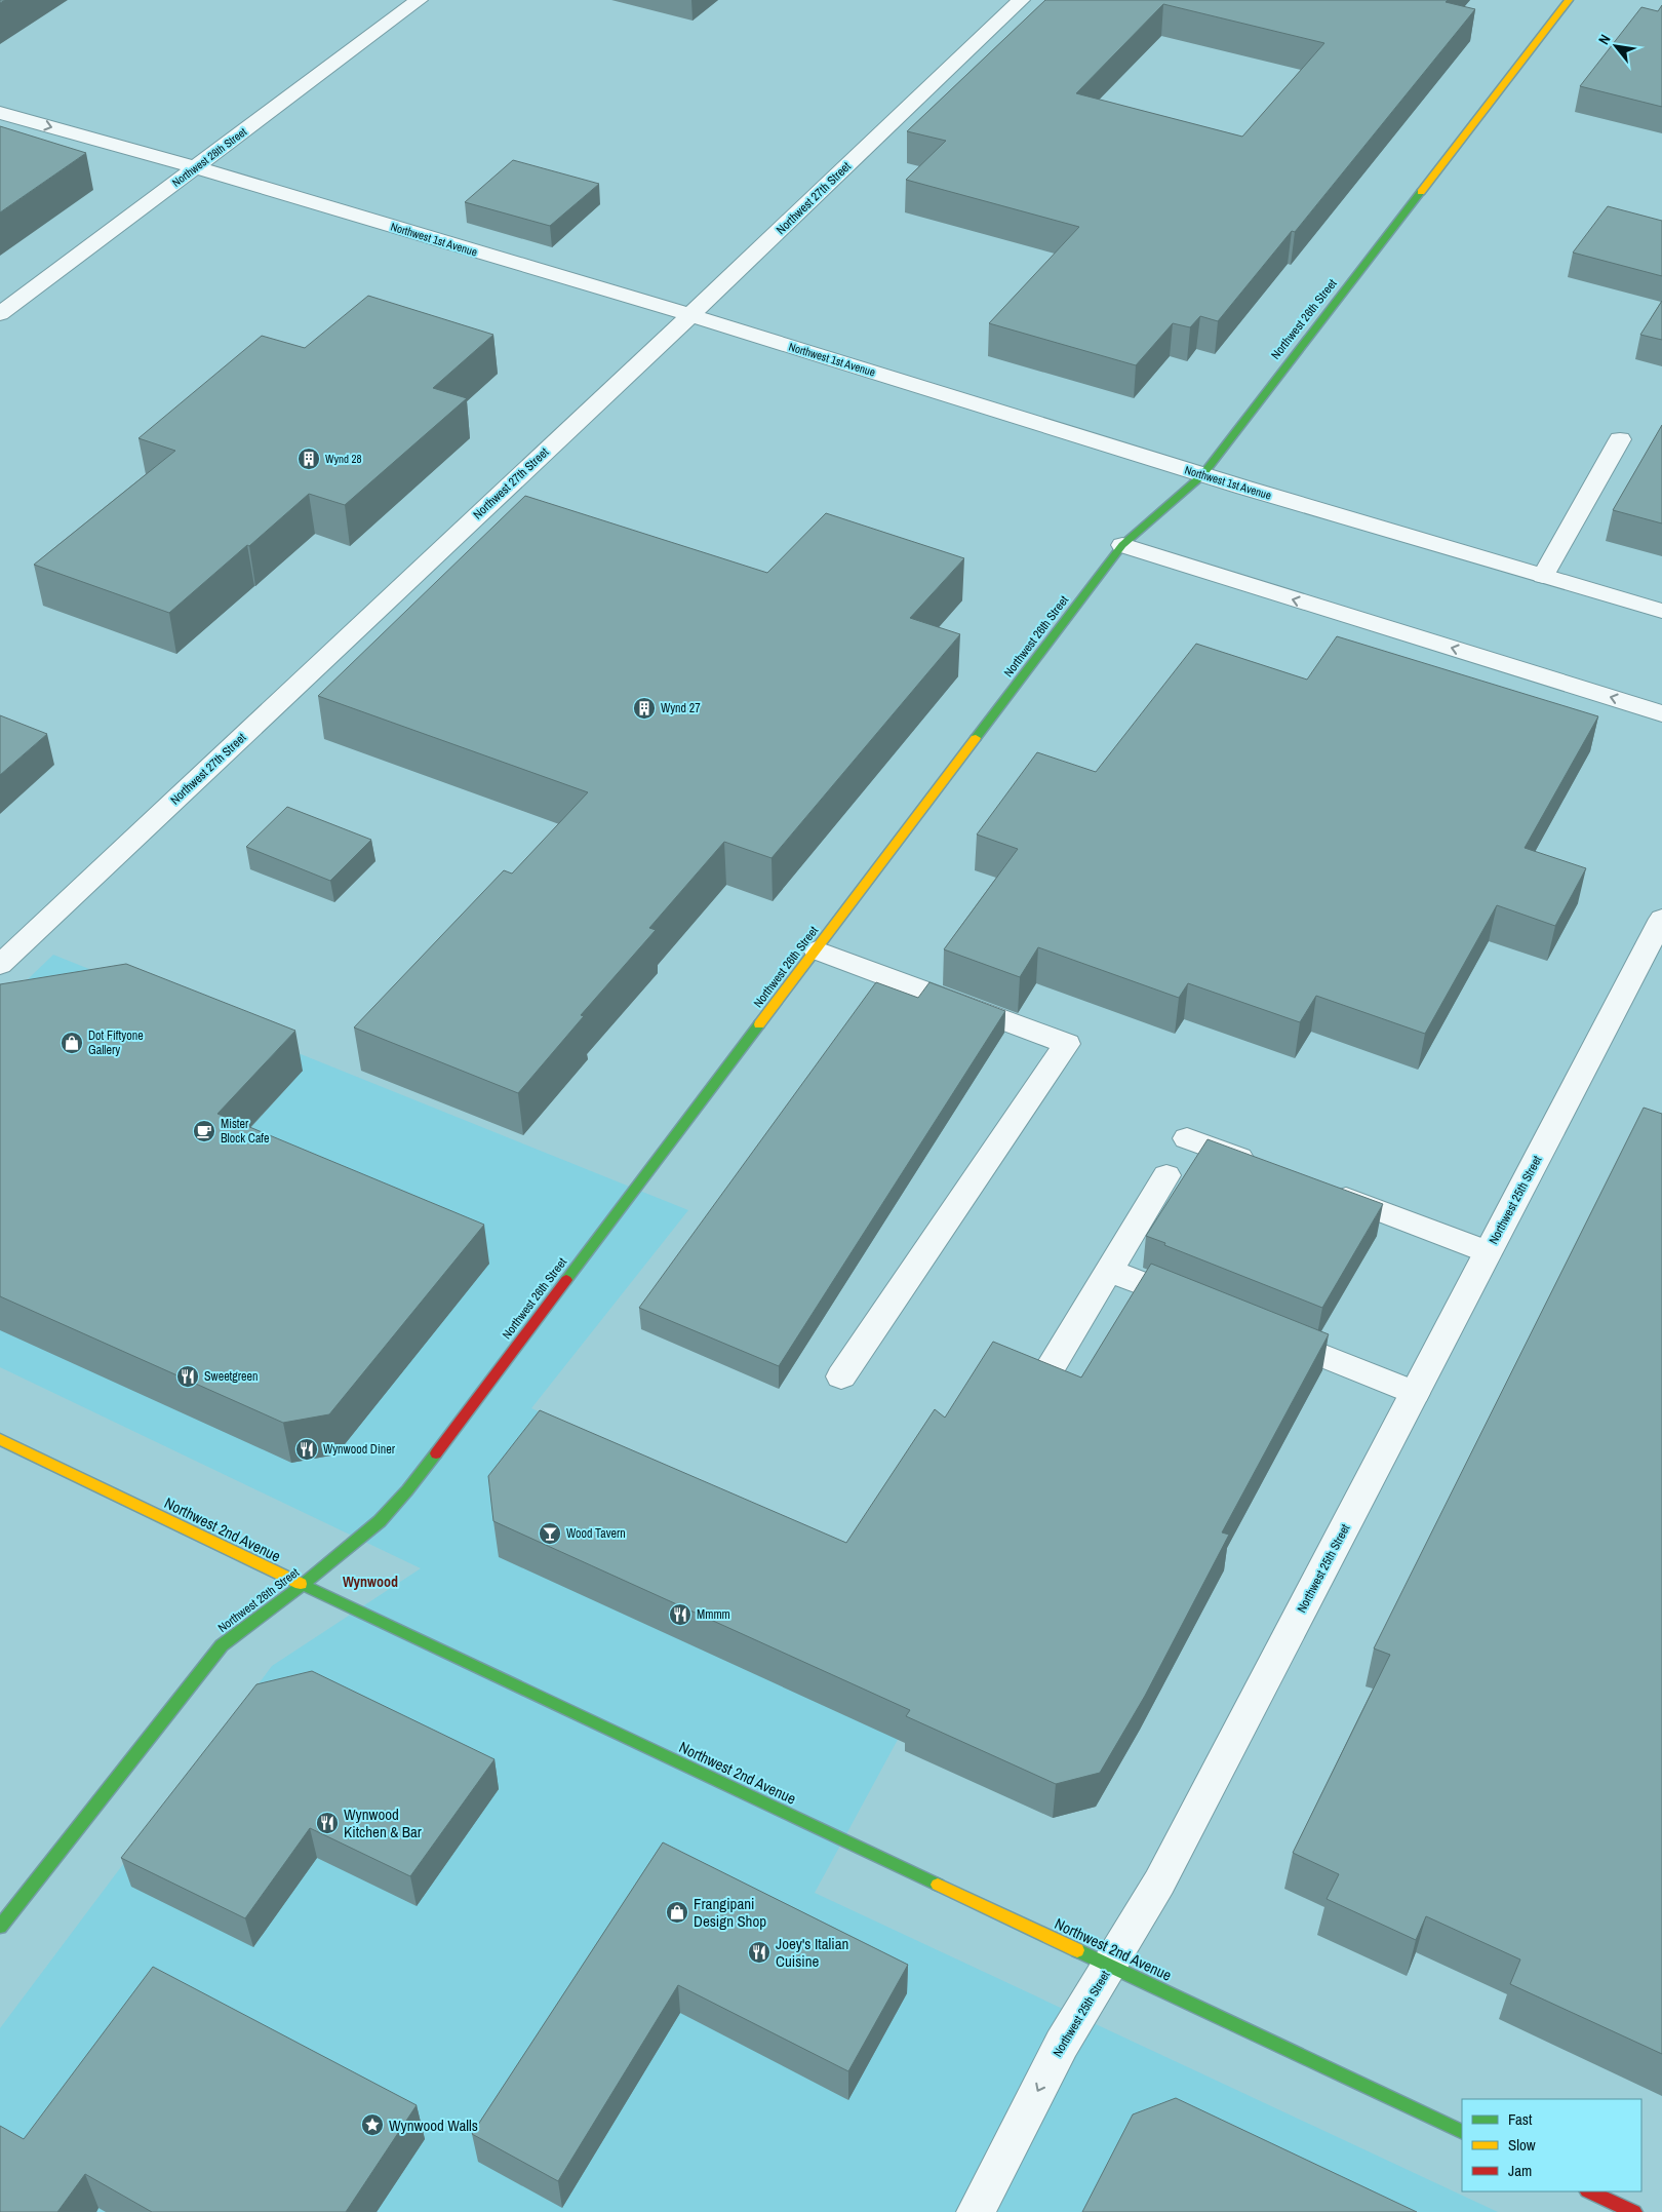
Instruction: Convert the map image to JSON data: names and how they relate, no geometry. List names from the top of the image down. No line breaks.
{"streets":{"street":["Northwest 28th Street","Northwest 27th Street","Northwest 1st Avenue","Northwest 26th Street","Northwest 25th Street","Northwest 2nd Avenue"]},"crossings":[["Northwest 28th Street","Northwest 1st Avenue"],["Northwest 27th Street","Northwest 1st Avenue"],["Northwest 1st Avenue","Northwest 26th Street"],["Northwest 26th Street","Northwest 2nd Avenue"],["Northwest 25th Street","Northwest 2nd Avenue"]],"districts":["Wynwood"],"places":{"building":["Wynd 28","Wynd 27"],"shop":["Dot Fiftyone Gallery","Frangipani Design Shop"],"cafe":["Mister Block Cafe"],"restaurant":["Sweetgreen","Wynwood Diner","Mmmm","Wynwood Kitchen & Bar","Joey's Italian Cuisine"],"bar":["Wood Tavern"],"place":["Wynwood Walls"]},"legend":["Fast","Slow","Jam"],"north":"top left"}
